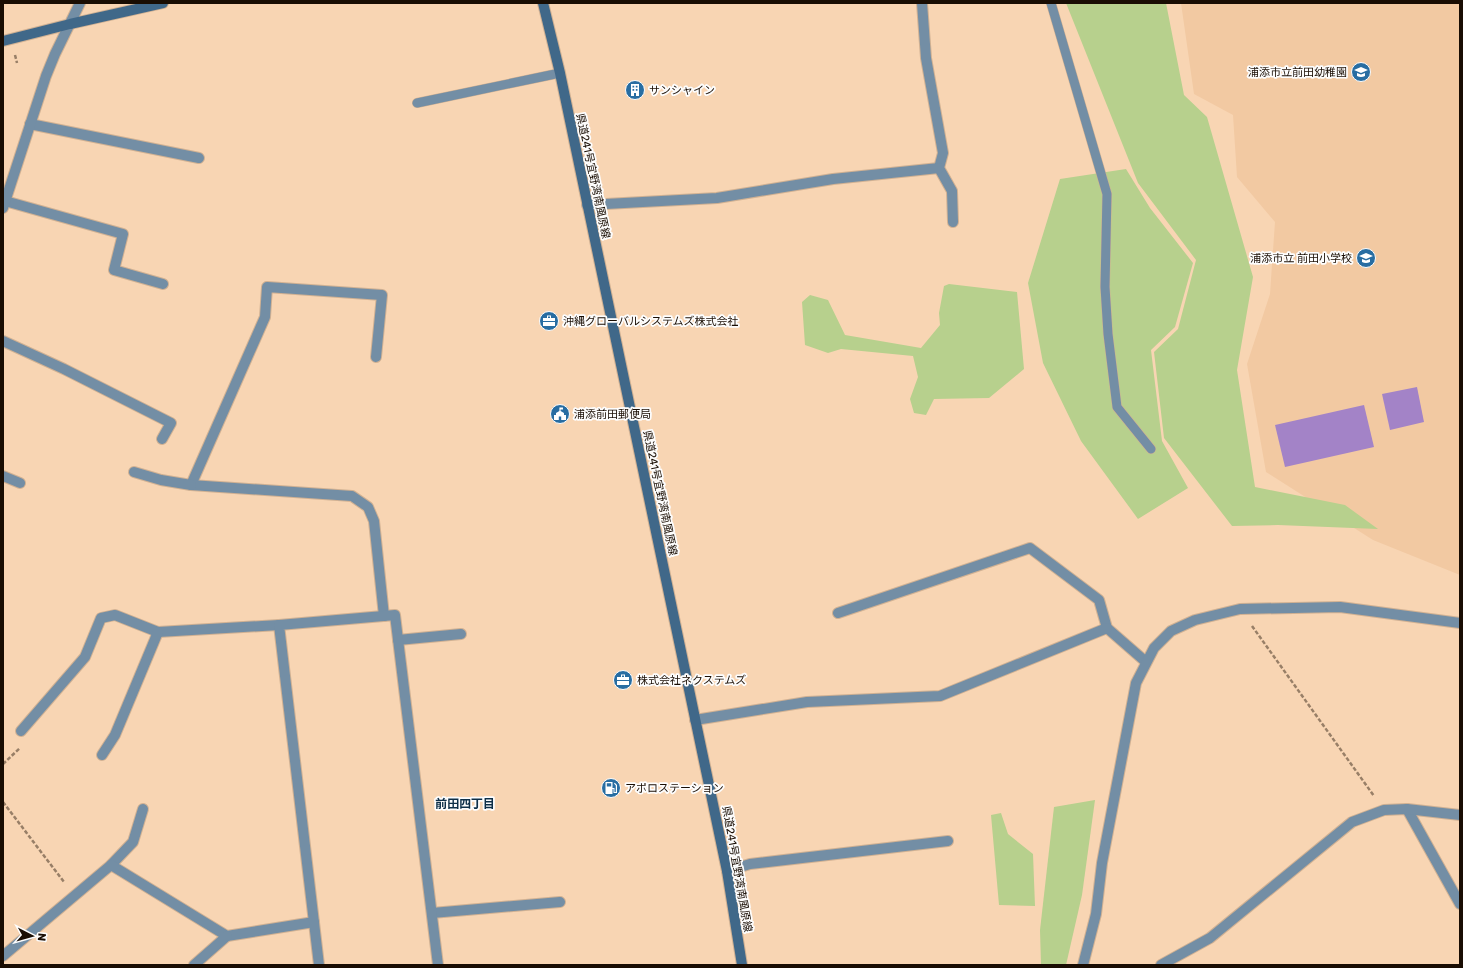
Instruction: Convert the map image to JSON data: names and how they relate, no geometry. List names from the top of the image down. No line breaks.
{"streets":{"main road":["県道241号宜野湾南風原線"]},"districts":["前田四丁目"],"places":{"school or university":["浦添市立前田幼稚園","浦添市立 前田小学校"],"building":["サンシャイン"],"office":["沖縄グローバルシステムズ株式会社","株式会社ネクステムズ"],"public building":["浦添前田郵便局"],"fuel station":["アポロステーション"]},"north":"right"}
